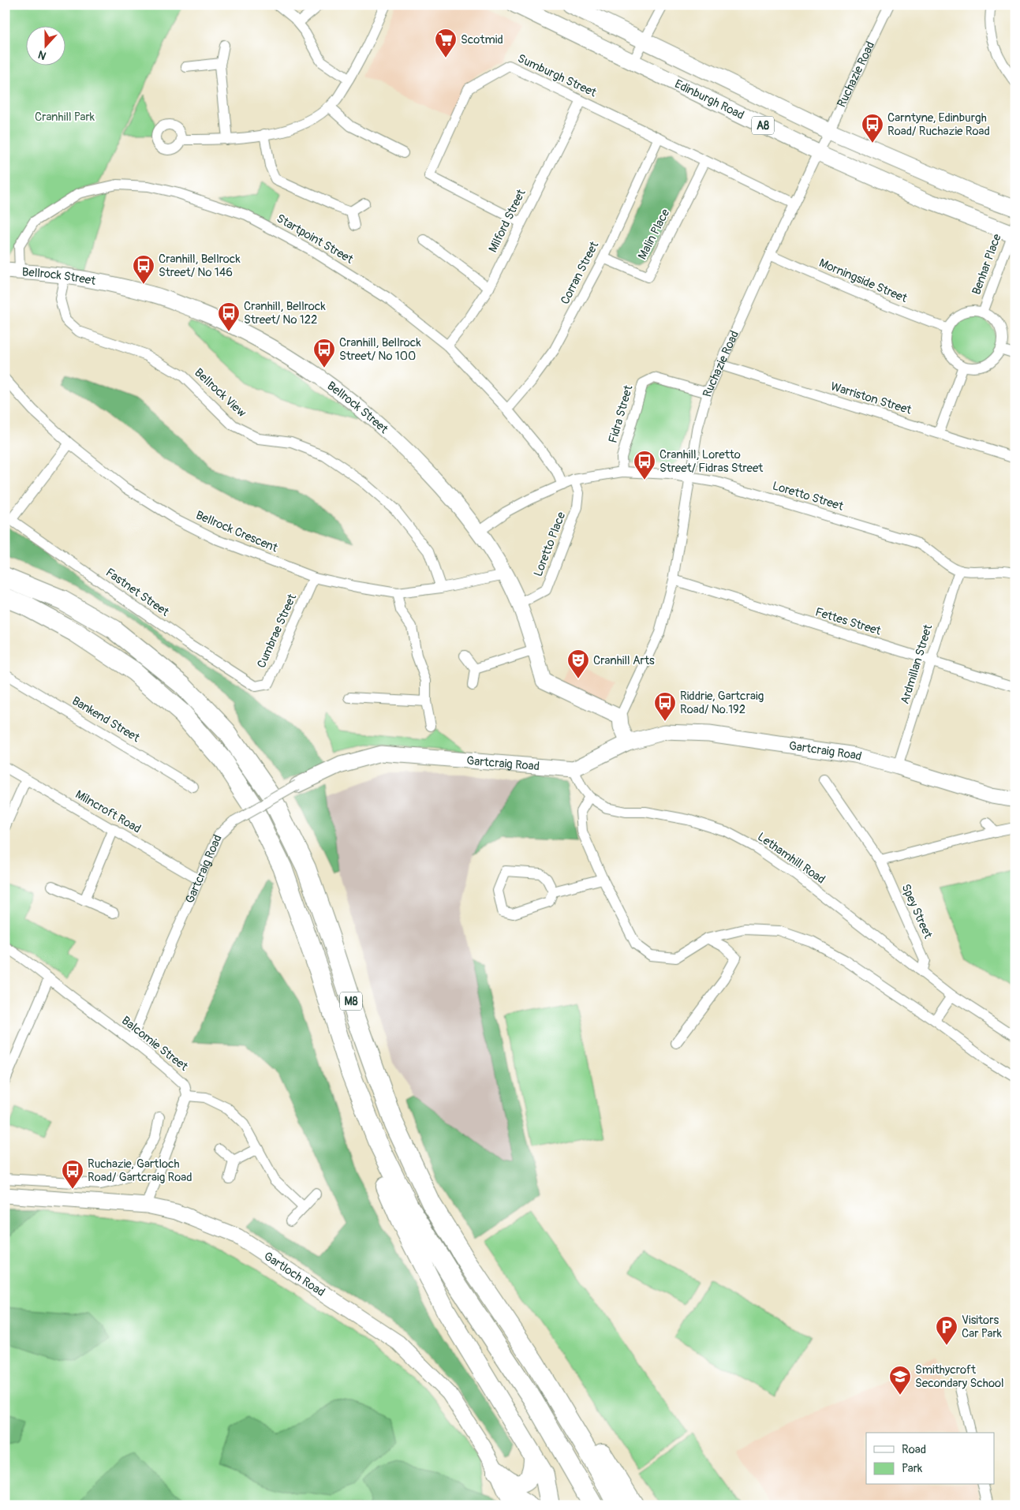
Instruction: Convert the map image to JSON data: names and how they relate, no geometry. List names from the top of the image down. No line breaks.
{"streets":{"highway":["M8"],"main road":["Edinburgh Road","A8"],"street":["Ruchazie Road","Sumburgh Street","Milford Street","Malin Place","Startpoint Street","Benhar Place","Corran Street","Bellrock Street","Morningside Street","Bellrock View","Warriston Street","Fidra Street","Loretto Street","Bellrock Crescent","Loretto Place","Fastnet Street","Fettes Street","Cumbrae Street","Ardmillan Street","Bankend Street","Gartcraig Road","Milncroft Road","Lethamhill Road","Spey Street","Balcomie Street","Gartloch Road"]},"crossings":[["Ruchazie Road","Sumburgh Street"],["Ruchazie Road","Edinburgh Road"],["Ruchazie Road","Bellrock Street"],["Ruchazie Road","Morningside Street"],["Ruchazie Road","Warriston Street"],["Ruchazie Road","Fidra Street"],["Ruchazie Road","Loretto Street"],["Ruchazie Road","Fettes Street"],["Sumburgh Street","Milford Street"],["Sumburgh Street","Malin Place"],["Sumburgh Street","Corran Street"],["Edinburgh Road","Benhar Place"],["Milford Street","Startpoint Street"],["Malin Place","Corran Street"],["Startpoint Street","Corran Street"],["Startpoint Street","Bellrock Street"],["Startpoint Street","Loretto Street"],["Benhar Place","Morningside Street"],["Bellrock Street","Bellrock View"],["Bellrock Street","Loretto Street"],["Bellrock Street","Bellrock Crescent"],["Bellrock Street","Loretto Place"],["Bellrock View","Bellrock Crescent"],["Fidra Street","Loretto Street"],["Loretto Street","Loretto Place"],["Loretto Street","Ardmillan Street"],["Bellrock Crescent","Cumbrae Street"],["Fastnet Street","Cumbrae Street"],["Fettes Street","Ardmillan Street"],["Ardmillan Street","Gartcraig Road"],["Gartcraig Road","Milncroft Road"],["Gartcraig Road","Lethamhill Road"],["Gartcraig Road","Balcomie Street"],["Lethamhill Road","Spey Street"]],"parks":["Cranhill Park"],"places":{"supermarket":["Scotmid"],"bus stop":["Carntyne, Edinburgh Road/ Ruchazie Road","Cranhill, Bellrock Street/ No 146","Cranhill, Bellrock Street/ No 122","Cranhill, Bellrock Street/ No 100","Cranhill, Loretto Street/ Fidras Street","Riddrie, Gartcraig Road/ No.192","Ruchazie, Gartloch Road/ Gartcraig Road"],"theatre":["Cranhill Arts"],"parking":["Visitors Car Park"],"school or university":["Smithycroft Secondary School"]},"legend":["Road","Park"],"north":"bottom"}
